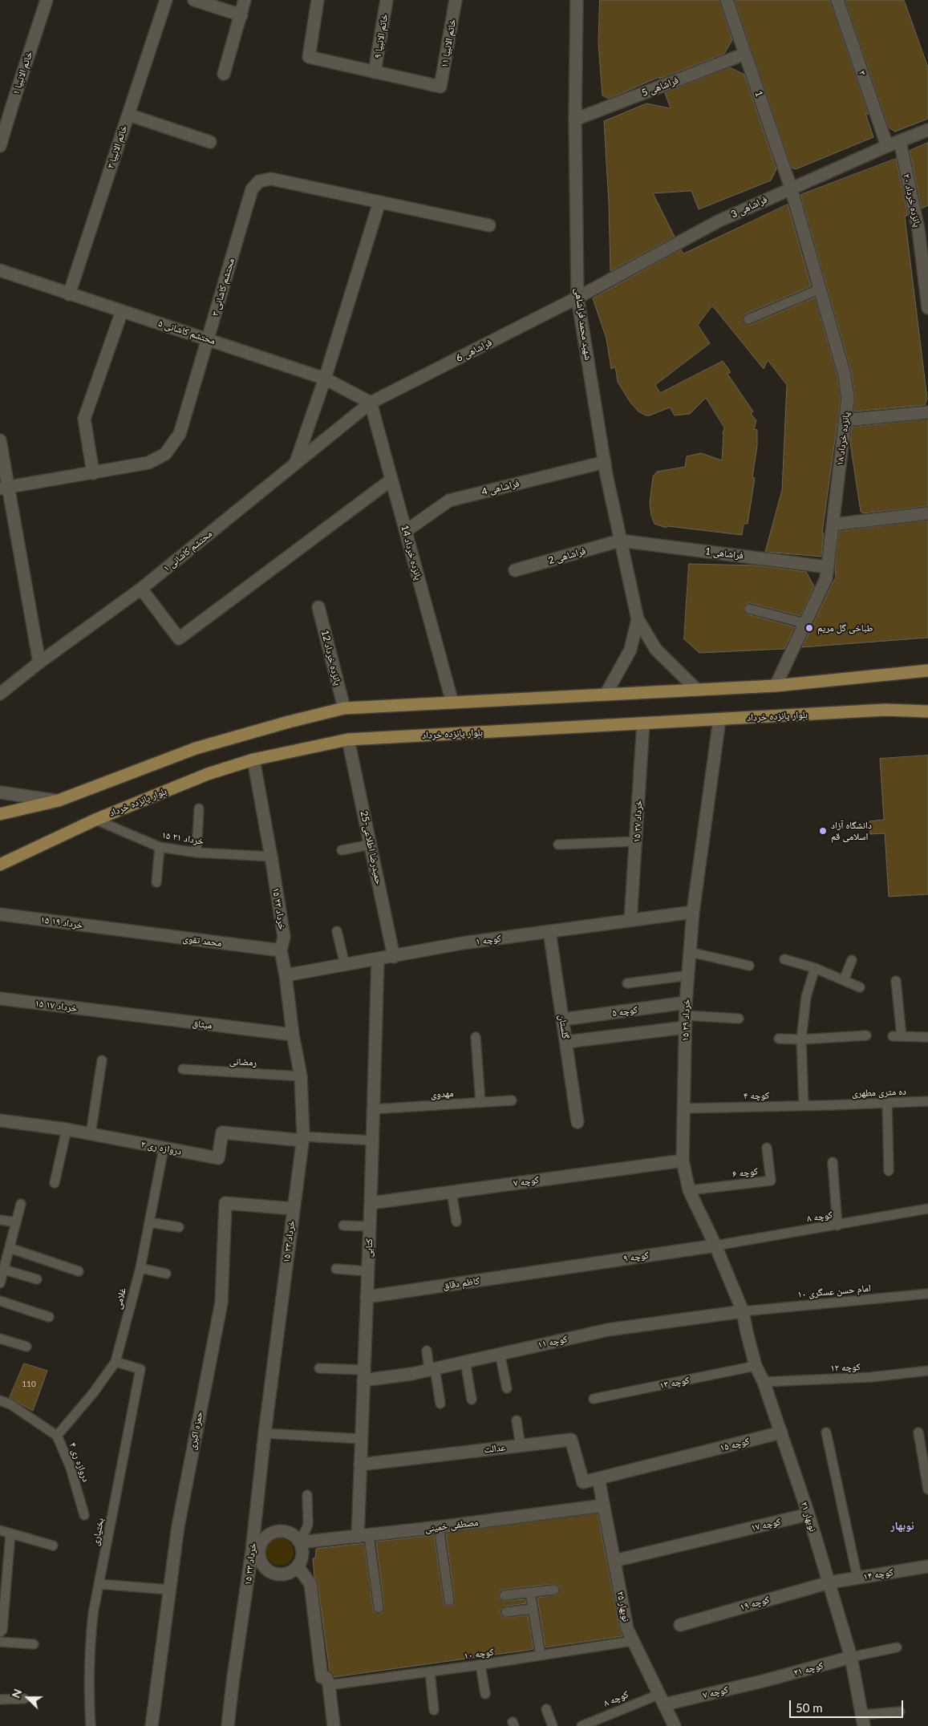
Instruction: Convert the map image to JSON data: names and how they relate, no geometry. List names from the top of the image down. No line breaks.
{"streets":{"main road":["بلوار پانزده خرداد"],"street":["خاتم الانبیا ۹","خاتم الانبیا ۱۱","خاتم الانبیا ۱","۳","فراشاهی 5","1","خاتم الانبیا ۳","پانزده خرداد ۲۰","فراشاهی 3","محتشم کاشانی ۳","شهید محمد فراشاهی","محتشم کاشانی ۵","فراشاهی 6","پانزده خرداد ۱۸","فراشاهی 4","محتشم کاشانی ۱","پانزده خرداد 14","فراشاهی 1","فراشاهی 2","پانزده خرداد 12","۱۵ خرداد ۲۷","حمیدرضا اطلاعی-25","۱۵ خرداد ۲۳","۱۵ خرداد ۱۹","کوچه ۱","محمد تقوی","۱۵ خرداد ۱۷","کوچه ۵","۱۵ خرداد ۲۹","میثاق","گلستان","دروازه ری ۲","کوچه ۷","کتابی","کوچه ۹","کاظم دقاق","کوچه ۱۱","حمزه اکبری","کوچه ۱۵","عدالت","نوبهار ۲۱","کوچه ۱۷","مصطفی خمینی","کوچه ۱۴","کوچه ۱۹","نوبهار ۲۵","کوچه ۲۱"],"lane":["۱۵ خرداد ۲۱","رمضانی","ده متری مطهری","مهدوی","کوچه ۴","کوچه ۶","کوچه ۸","امام حسن عسگری ۱۰","غلامی","کوچه ۱۲","کوچه ۱۳","دروازه ری ۴","بختیاری","کوچه ۱۰"]},"crossings":[["خاتم الانبیا ۹","خاتم الانبیا ۱۱"],["۳","فراشاهی 3"],["فراشاهی 5","1"],["فراشاهی 5","شهید محمد فراشاهی"],["1","فراشاهی 3"],["1","پانزده خرداد ۱۸"],["خاتم الانبیا ۳","محتشم کاشانی ۵"],["پانزده خرداد ۲۰","فراشاهی 3"],["فراشاهی 3","شهید محمد فراشاهی"],["فراشاهی 3","فراشاهی 6"],["فراشاهی 3","پانزده خرداد ۱۸"],["محتشم کاشانی ۳","محتشم کاشانی ۵"],["شهید محمد فراشاهی","فراشاهی 6"],["شهید محمد فراشاهی","فراشاهی 4"],["شهید محمد فراشاهی","فراشاهی 1"],["شهید محمد فراشاهی","فراشاهی 2"],["محتشم کاشانی ۵","فراشاهی 6"],["محتشم کاشانی ۵","محتشم کاشانی ۱"],["محتشم کاشانی ۵","پانزده خرداد 14"],["فراشاهی 6","محتشم کاشانی ۱"],["فراشاهی 6","پانزده خرداد 14"],["پانزده خرداد ۱۸","فراشاهی 1"],["فراشاهی 4","پانزده خرداد 14"],["محتشم کاشانی ۱","پانزده خرداد 14"],["فراشاهی 1","فراشاهی 2"],["بلوار پانزده خرداد","۱۵ خرداد ۲۷"],["بلوار پانزده خرداد","۱۵ خرداد ۲۱"],["بلوار پانزده خرداد","حمیدرضا اطلاعی-25"],["بلوار پانزده خرداد","۱۵ خرداد ۲۳"],["بلوار پانزده خرداد","۱۵ خرداد ۲۹"],["۱۵ خرداد ۲۷","کوچه ۱"],["۱۵ خرداد ۲۱","۱۵ خرداد ۲۳"],["حمیدرضا اطلاعی-25","کوچه ۱"],["۱۵ خرداد ۲۳","کوچه ۱"],["۱۵ خرداد ۲۳","محمد تقوی"],["۱۵ خرداد ۲۳","میثاق"],["۱۵ خرداد ۲۳","رمضانی"],["۱۵ خرداد ۲۳","دروازه ری ۲"],["۱۵ خرداد ۲۳","حمزه اکبری"],["۱۵ خرداد ۲۳","مصطفی خمینی"],["۱۵ خرداد ۱۹","محمد تقوی"],["کوچه ۱","۱۵ خرداد ۲۹"],["کوچه ۱","گلستان"],["کوچه ۱","کتابی"],["۱۵ خرداد ۱۷","میثاق"],["کوچه ۵","۱۵ خرداد ۲۹"],["کوچه ۵","گلستان"],["۱۵ خرداد ۲۹","کوچه ۴"],["۱۵ خرداد ۲۹","کوچه ۶"],["۱۵ خرداد ۲۹","کوچه ۷"],["۱۵ خرداد ۲۹","کوچه ۸"],["۱۵ خرداد ۲۹","کوچه ۹"],["۱۵ خرداد ۲۹","امام حسن عسگری ۱۰"],["۱۵ خرداد ۲۹","کوچه ۱۱"],["۱۵ خرداد ۲۹","نوبهار ۲۱"],["ده متری مطهری","کوچه ۴"],["مهدوی","کتابی"],["دروازه ری ۲","غلامی"],["کوچه ۷","کوچه ۸"],["کوچه ۷","کتابی"],["کوچه ۷","نوبهار ۲۵"],["کوچه ۷","کوچه ۲۱"],["کوچه ۸","کوچه ۹"],["کوچه ۸","نوبهار ۲۵"],["کتابی","کاظم دقاق"],["کتابی","کوچه ۱۱"],["کتابی","عدالت"],["کتابی","مصطفی خمینی"],["کوچه ۹","کاظم دقاق"],["امام حسن عسگری ۱۰","کوچه ۱۱"],["امام حسن عسگری ۱۰","نوبهار ۲۱"],["غلامی","دروازه ری ۴"],["غلامی","بختیاری"],["کوچه ۱۱","نوبهار ۲۱"],["کوچه ۱۲","نوبهار ۲۱"],["کوچه ۱۳","نوبهار ۲۱"],["کوچه ۱۵","عدالت"],["کوچه ۱۵","نوبهار ۲۱"],["کوچه ۱۵","نوبهار ۲۵"],["عدالت","نوبهار ۲۵"],["نوبهار ۲۱","کوچه ۱۷"],["نوبهار ۲۱","کوچه ۱۴"],["نوبهار ۲۱","کوچه ۱۹"],["نوبهار ۲۱","کوچه ۲۱"],["کوچه ۱۷","نوبهار ۲۵"],["مصطفی خمینی","نوبهار ۲۵"],["کوچه ۱۴","کوچه ۱۹"],["نوبهار ۲۵","کوچه ۱۰"]],"districts":["نوبهار"],"places":["طباخی گل مریم","دانشگاه آزاد اسلامی قم"],"house_numbers":["110"],"scale_bar":"50 m","north":"left"}
